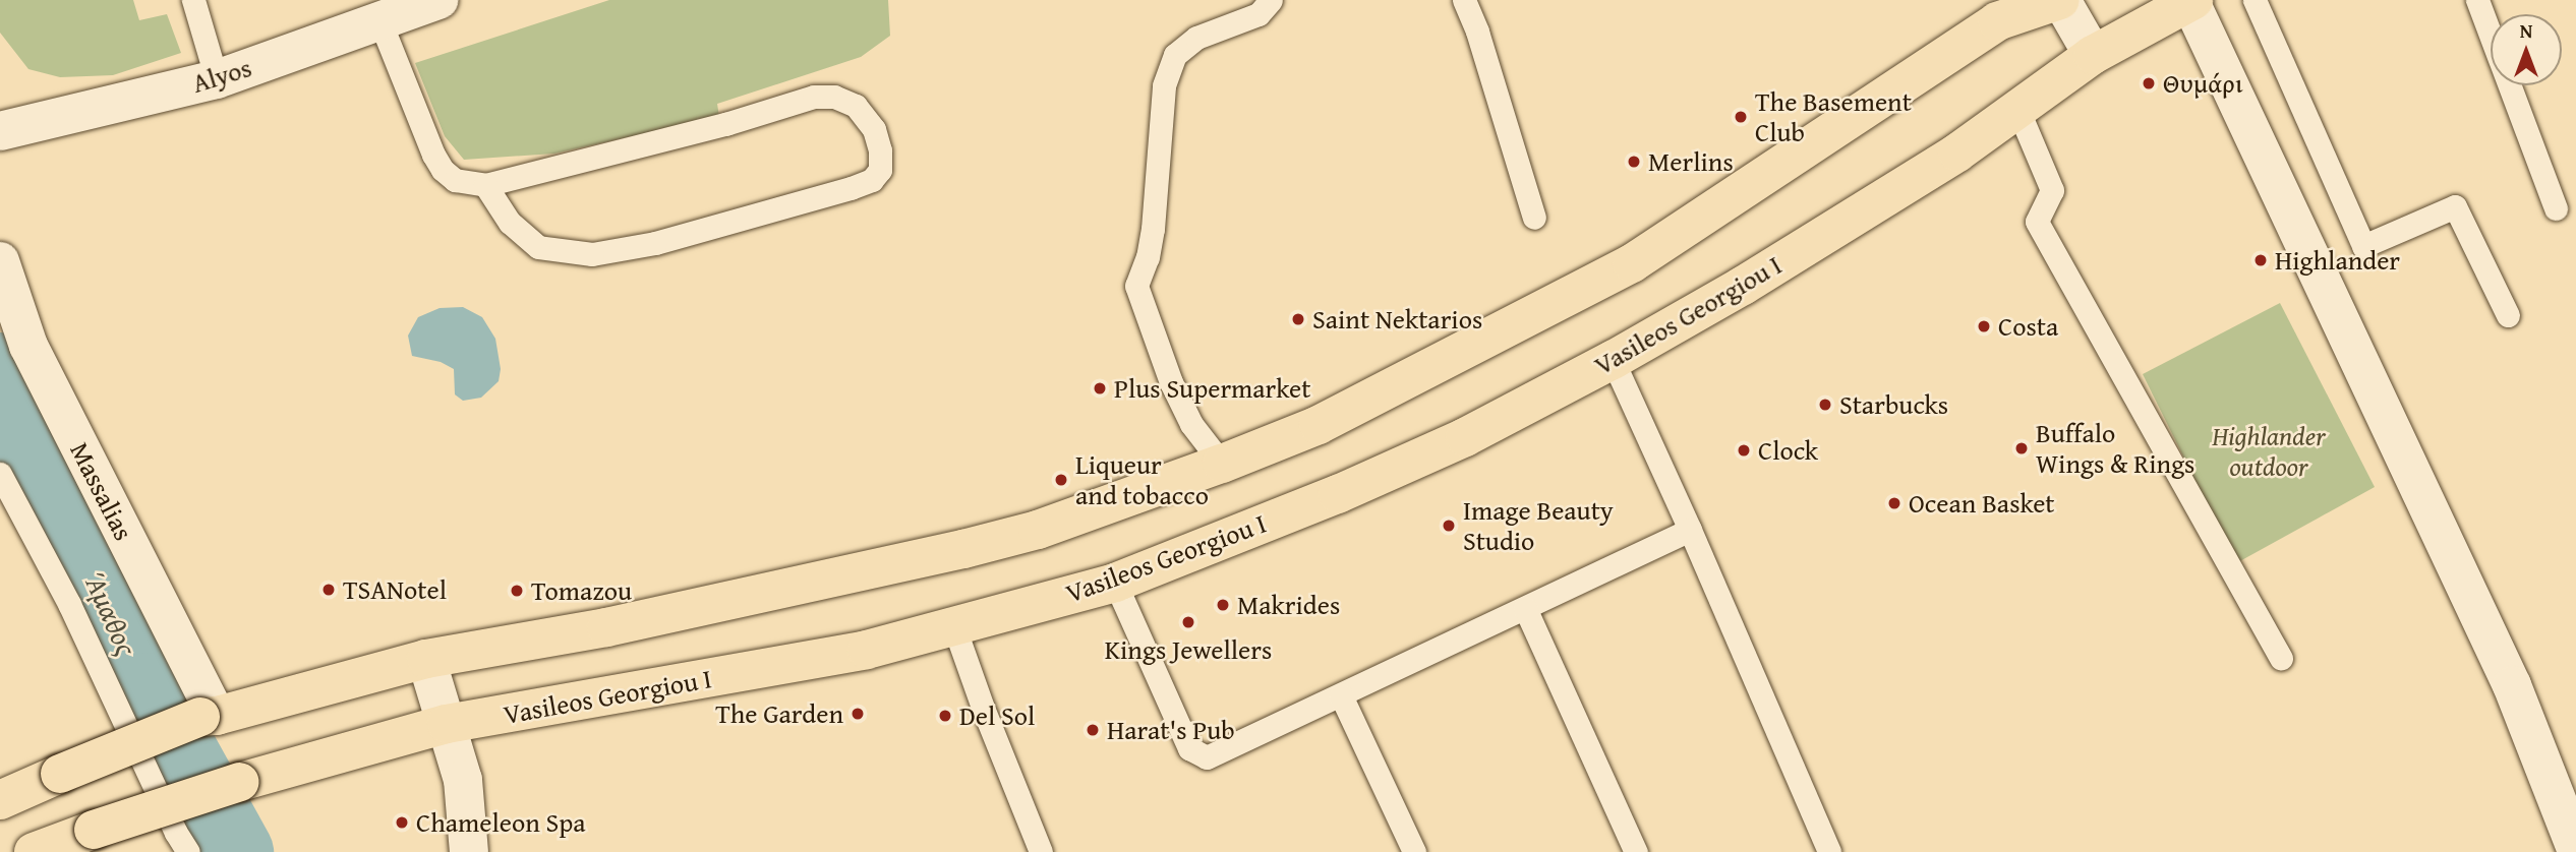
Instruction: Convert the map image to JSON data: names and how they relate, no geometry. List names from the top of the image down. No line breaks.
{"streets":{"main road":["Vasileos Georgiou I"],"street":["Alyos","Massalias"]},"water":["Άμαθος"],"parks":["Highlander outdoor"],"places":["Θυμάρι","The Basement Club","Merlins","Highlander","Saint Nektarios","Costa","Plus Supermarket","Starbucks","Buffalo Wings & Rings","Clock","Liqueur and tobacco","Ocean Basket","Image Beauty Studio","TSANotel","Tomazou","Makrides","Kings Jewellers","The Garden","Del Sol","Harat's Pub","Chameleon Spa"],"north":"top"}
